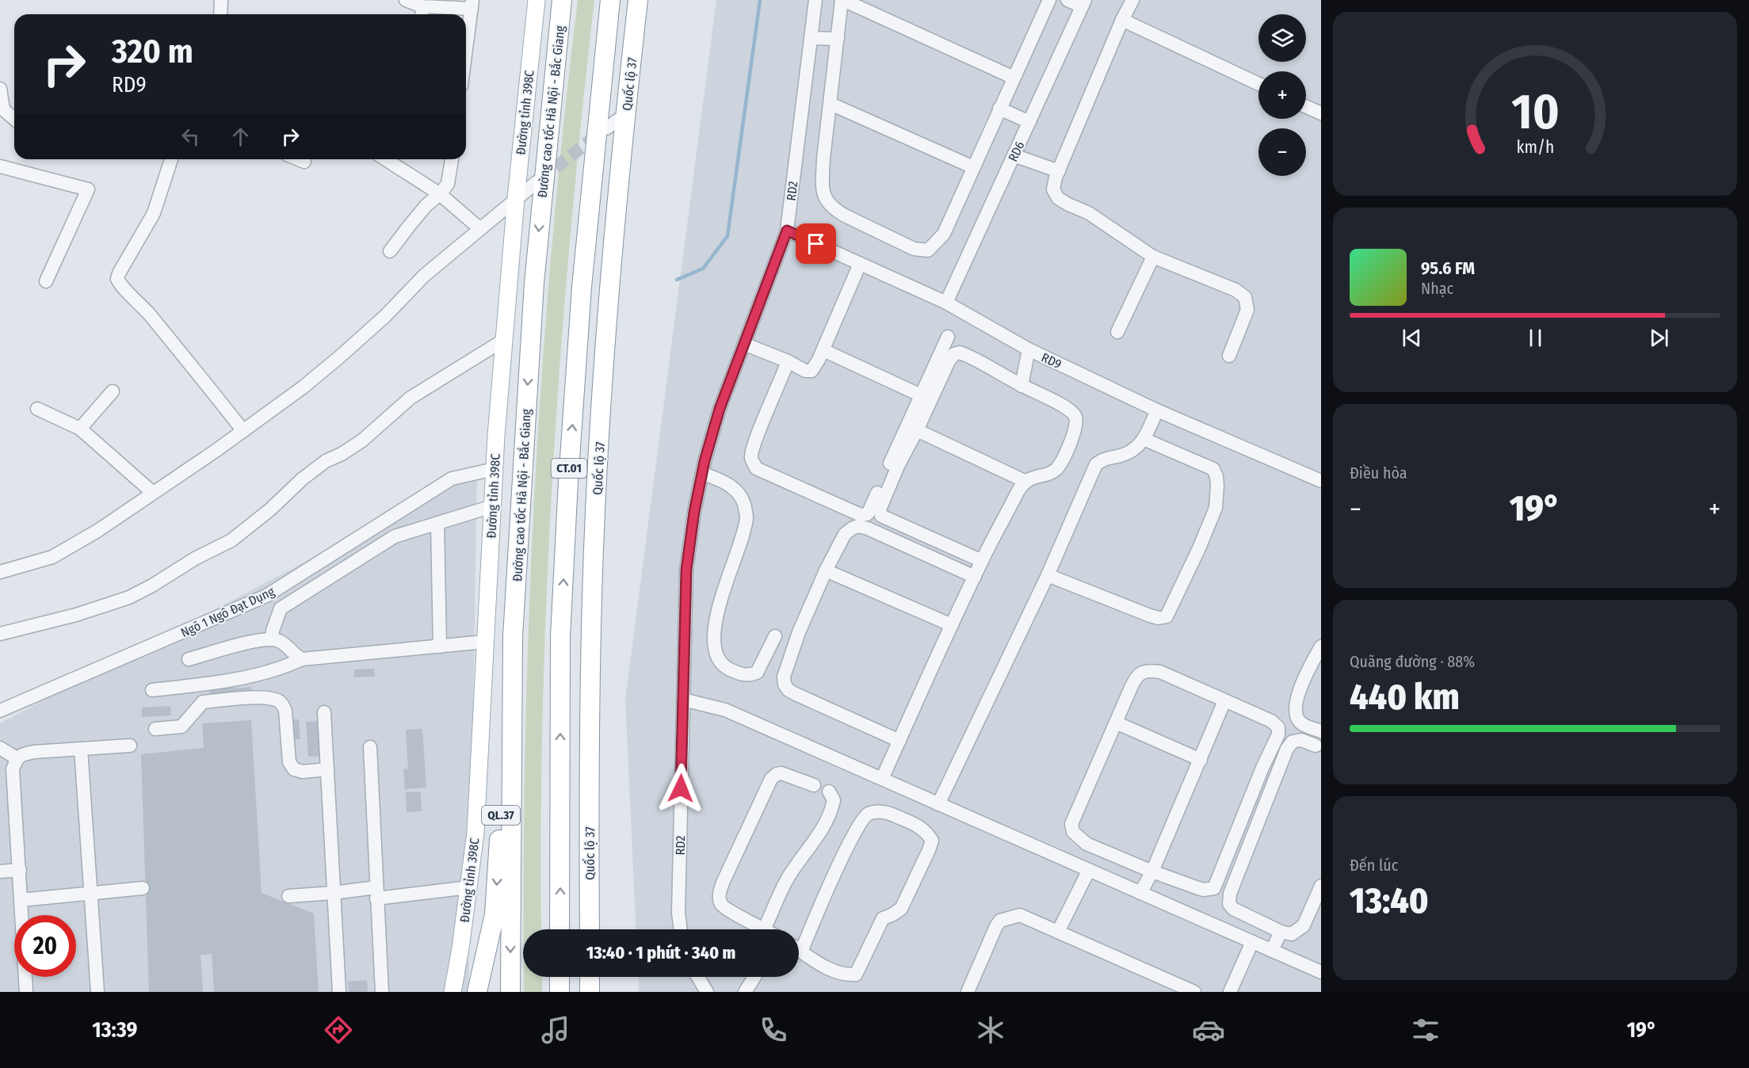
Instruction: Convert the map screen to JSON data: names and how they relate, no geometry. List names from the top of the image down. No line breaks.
{"streets":{"highway":["Quốc lộ 37","Đường cao tốc Hà Nội - Bắc Giang","CT.01","QL.37"],"main road":["Đường tỉnh 398C"],"street":["RD6","RD2","RD9","Ngõ 1 Ngô Đạt Dụng"]},"crossings":[["Đường cao tốc Hà Nội - Bắc Giang","QL.37"],["Đường tỉnh 398C","Ngõ 1 Ngô Đạt Dụng"],["RD6","RD9"],["RD2","RD9"]],"page":{"map_buttons":["+","−"],"turn":["320 m","RD9"],"song":["95.6 FM","Nhạc"],"tile":["Điều hòa",["Quãng đường · 88%","440 km"],["Đến lúc","13:40"]],"heat":["−","19°","+"],"limit":"20","trip":"13:40 · 1 phút · 340 m","tabs":["13:39","19°"],"gauge":["10","km/h"]}}
